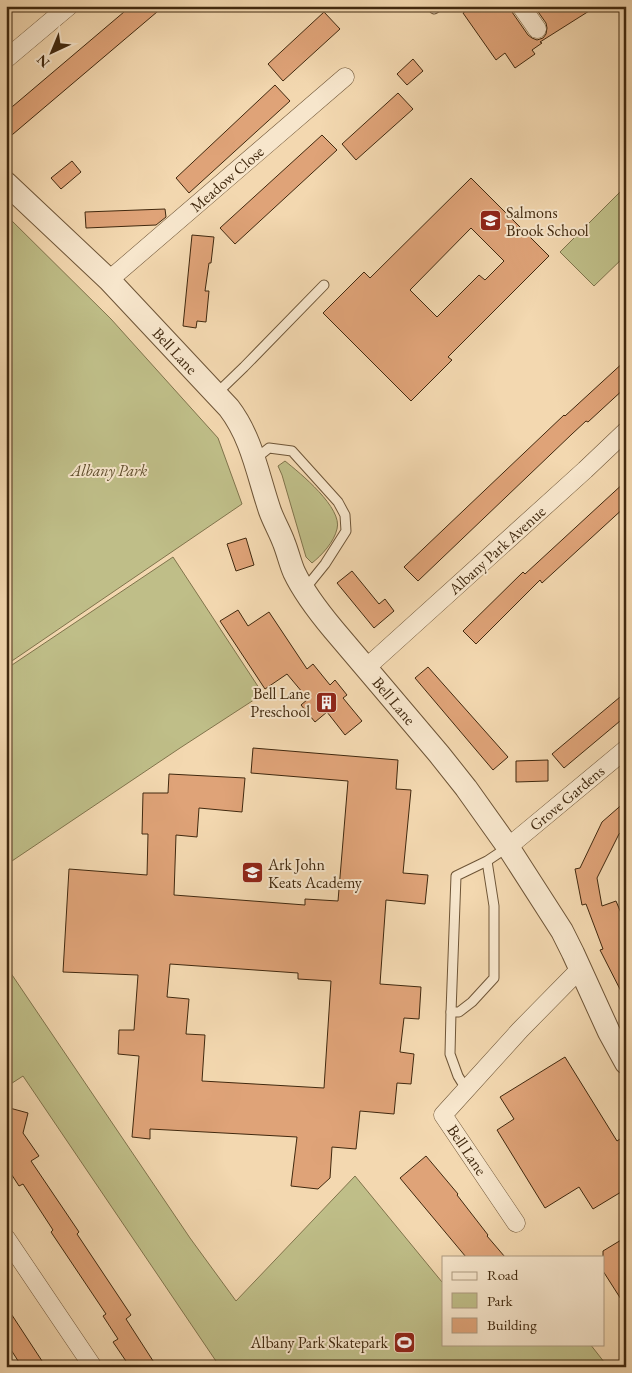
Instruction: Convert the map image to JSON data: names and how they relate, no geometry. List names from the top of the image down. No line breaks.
{"streets":{"street":["Meadow Close","Bell Lane","Albany Park Avenue","Grove Gardens"]},"crossings":[["Meadow Close","Bell Lane"],["Bell Lane","Albany Park Avenue"],["Bell Lane","Grove Gardens"]],"parks":["Albany Park"],"places":{"school or university":["Salmons Brook School","Ark John Keats Academy"],"building":["Bell Lane Preschool"],"sports":["Albany Park Skatepark"]},"legend":["Road","Park","Building"],"north":"bottom left"}
